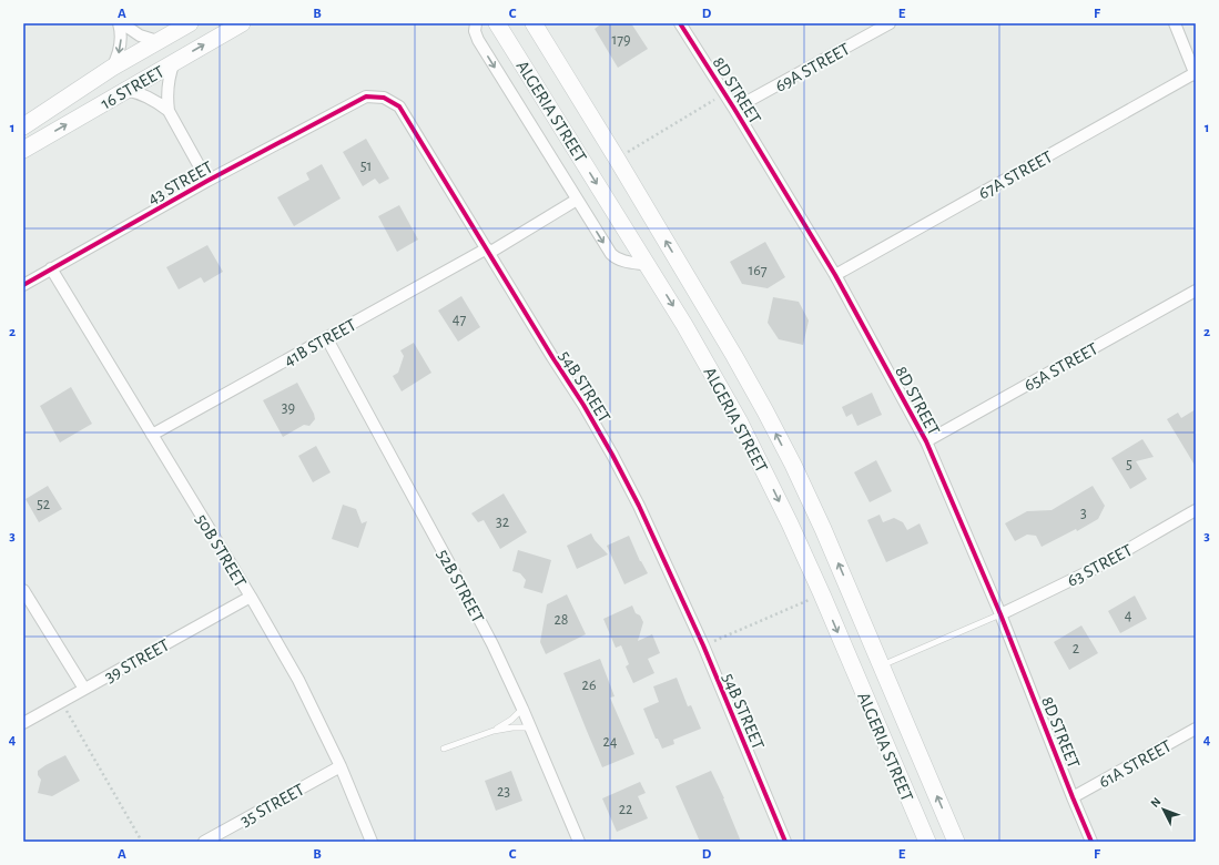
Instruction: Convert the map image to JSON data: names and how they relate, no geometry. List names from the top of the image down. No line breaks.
{"streets":{"main road":["16 STREET","ALGERIA STREET"],"street":["69A STREET","8D STREET","67A STREET","43 STREET","41B STREET","65A STREET","54B STREET","50B STREET","63 STREET","52B STREET","39 STREET","61A STREET","35 STREET"]},"crossings":[["69A STREET","8D STREET"],["8D STREET","67A STREET"],["8D STREET","65A STREET"],["8D STREET","63 STREET"],["8D STREET","61A STREET"],["43 STREET","54B STREET"],["43 STREET","50B STREET"],["41B STREET","54B STREET"],["41B STREET","50B STREET"],["41B STREET","52B STREET"],["50B STREET","39 STREET"],["50B STREET","35 STREET"]],"house_numbers":["179","51","167","47","39","5","52","3","32","4","28","2","26","24","23","22"],"north":"top left","grid":{"columns":["A","B","C","D","E","F"],"rows":["1","2","3","4"]}}
